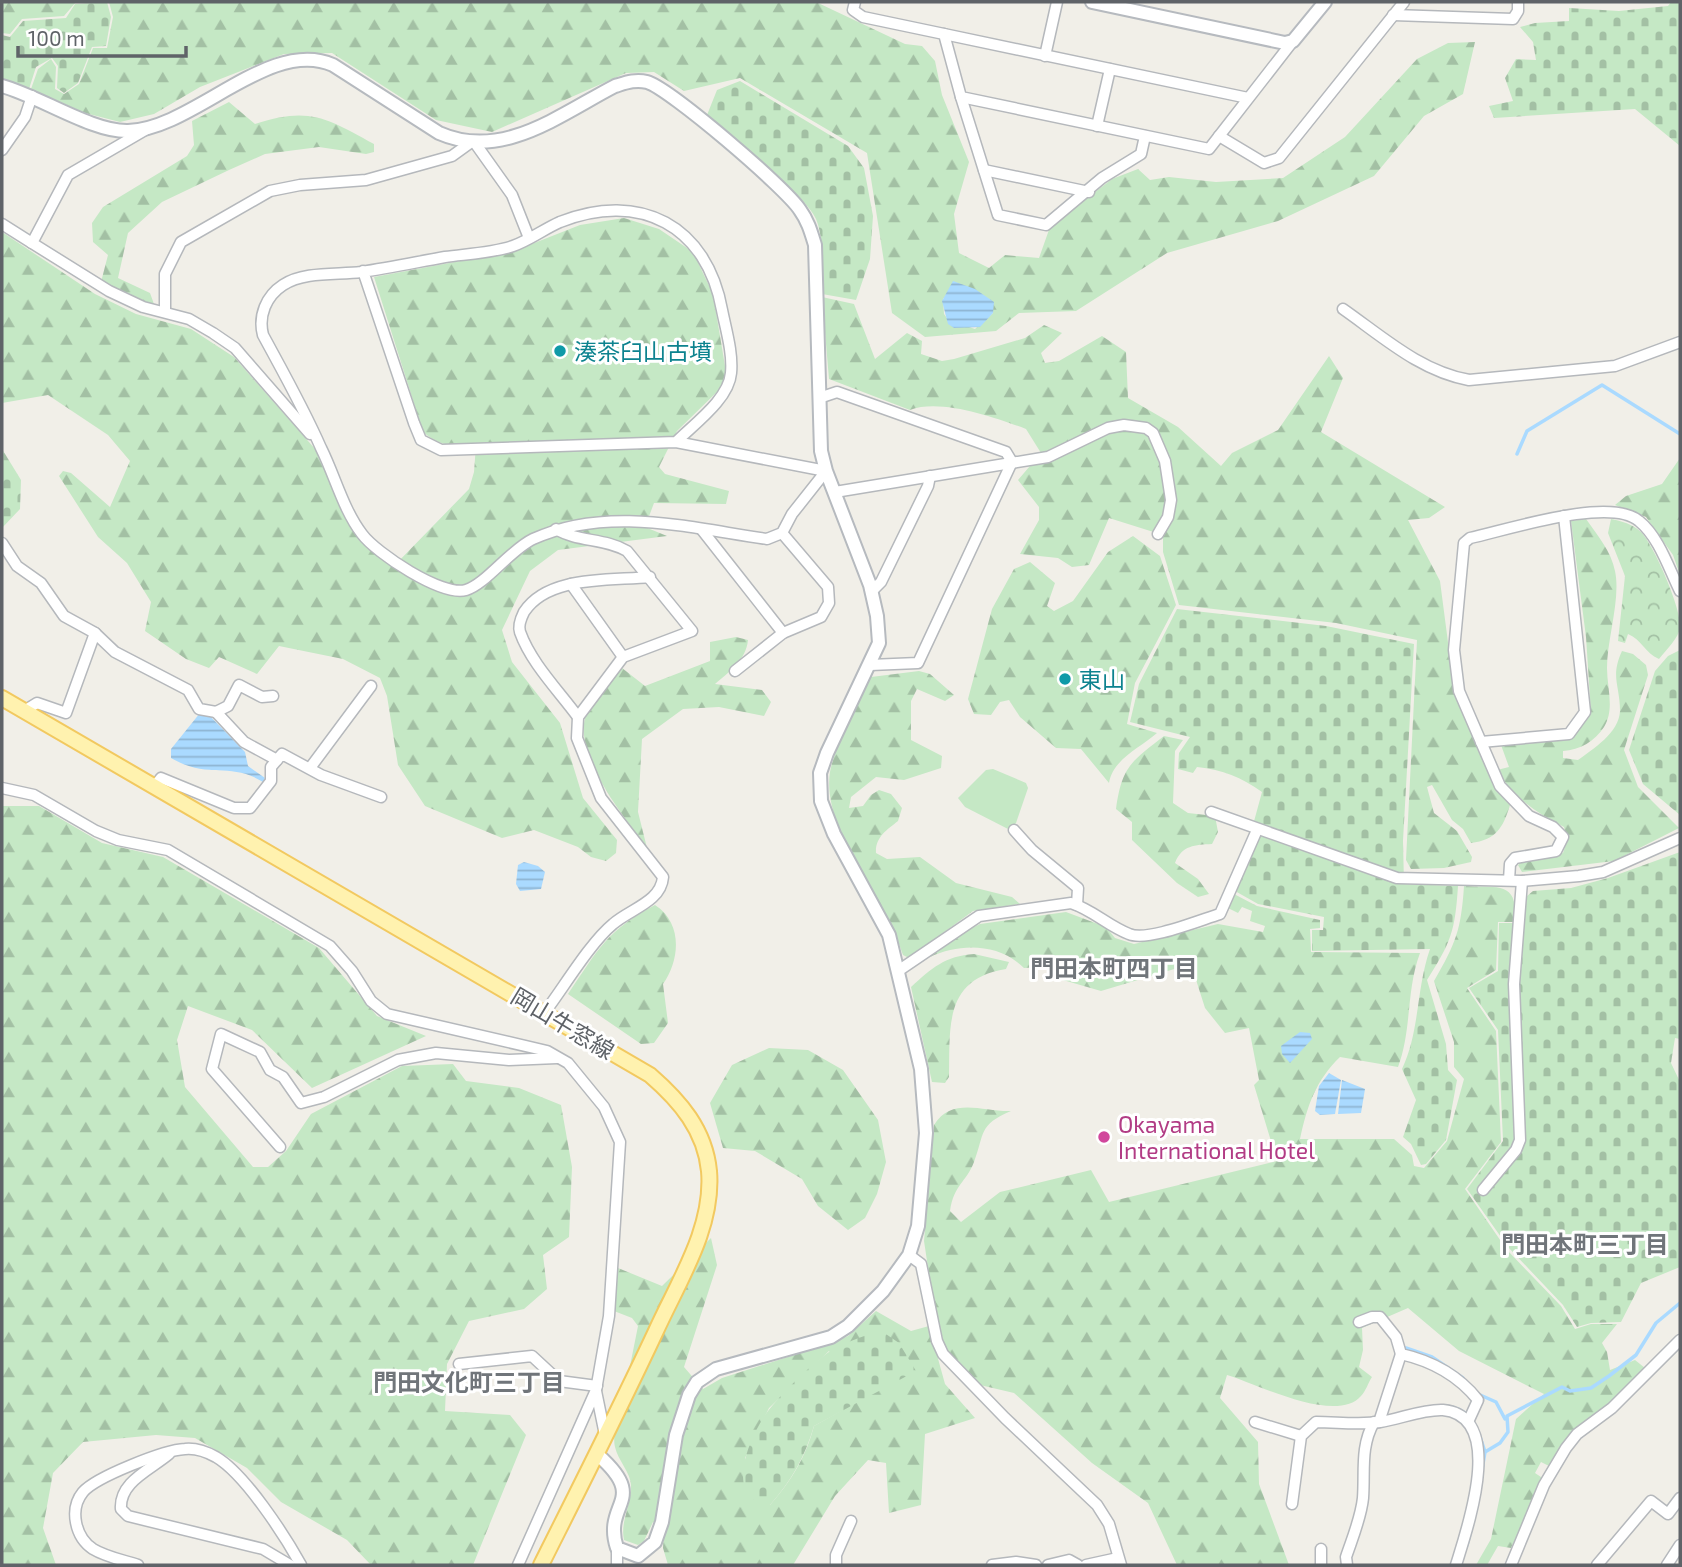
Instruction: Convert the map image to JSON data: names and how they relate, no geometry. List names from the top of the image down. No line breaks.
{"streets":{"main road":["岡山牛窓線"]},"districts":["門田本町四丁目","門田本町三丁目","門田文化町三丁目"],"places":["湊茶臼山古墳","東山","Okayama International Hotel"],"scale_bar":"100 m"}
